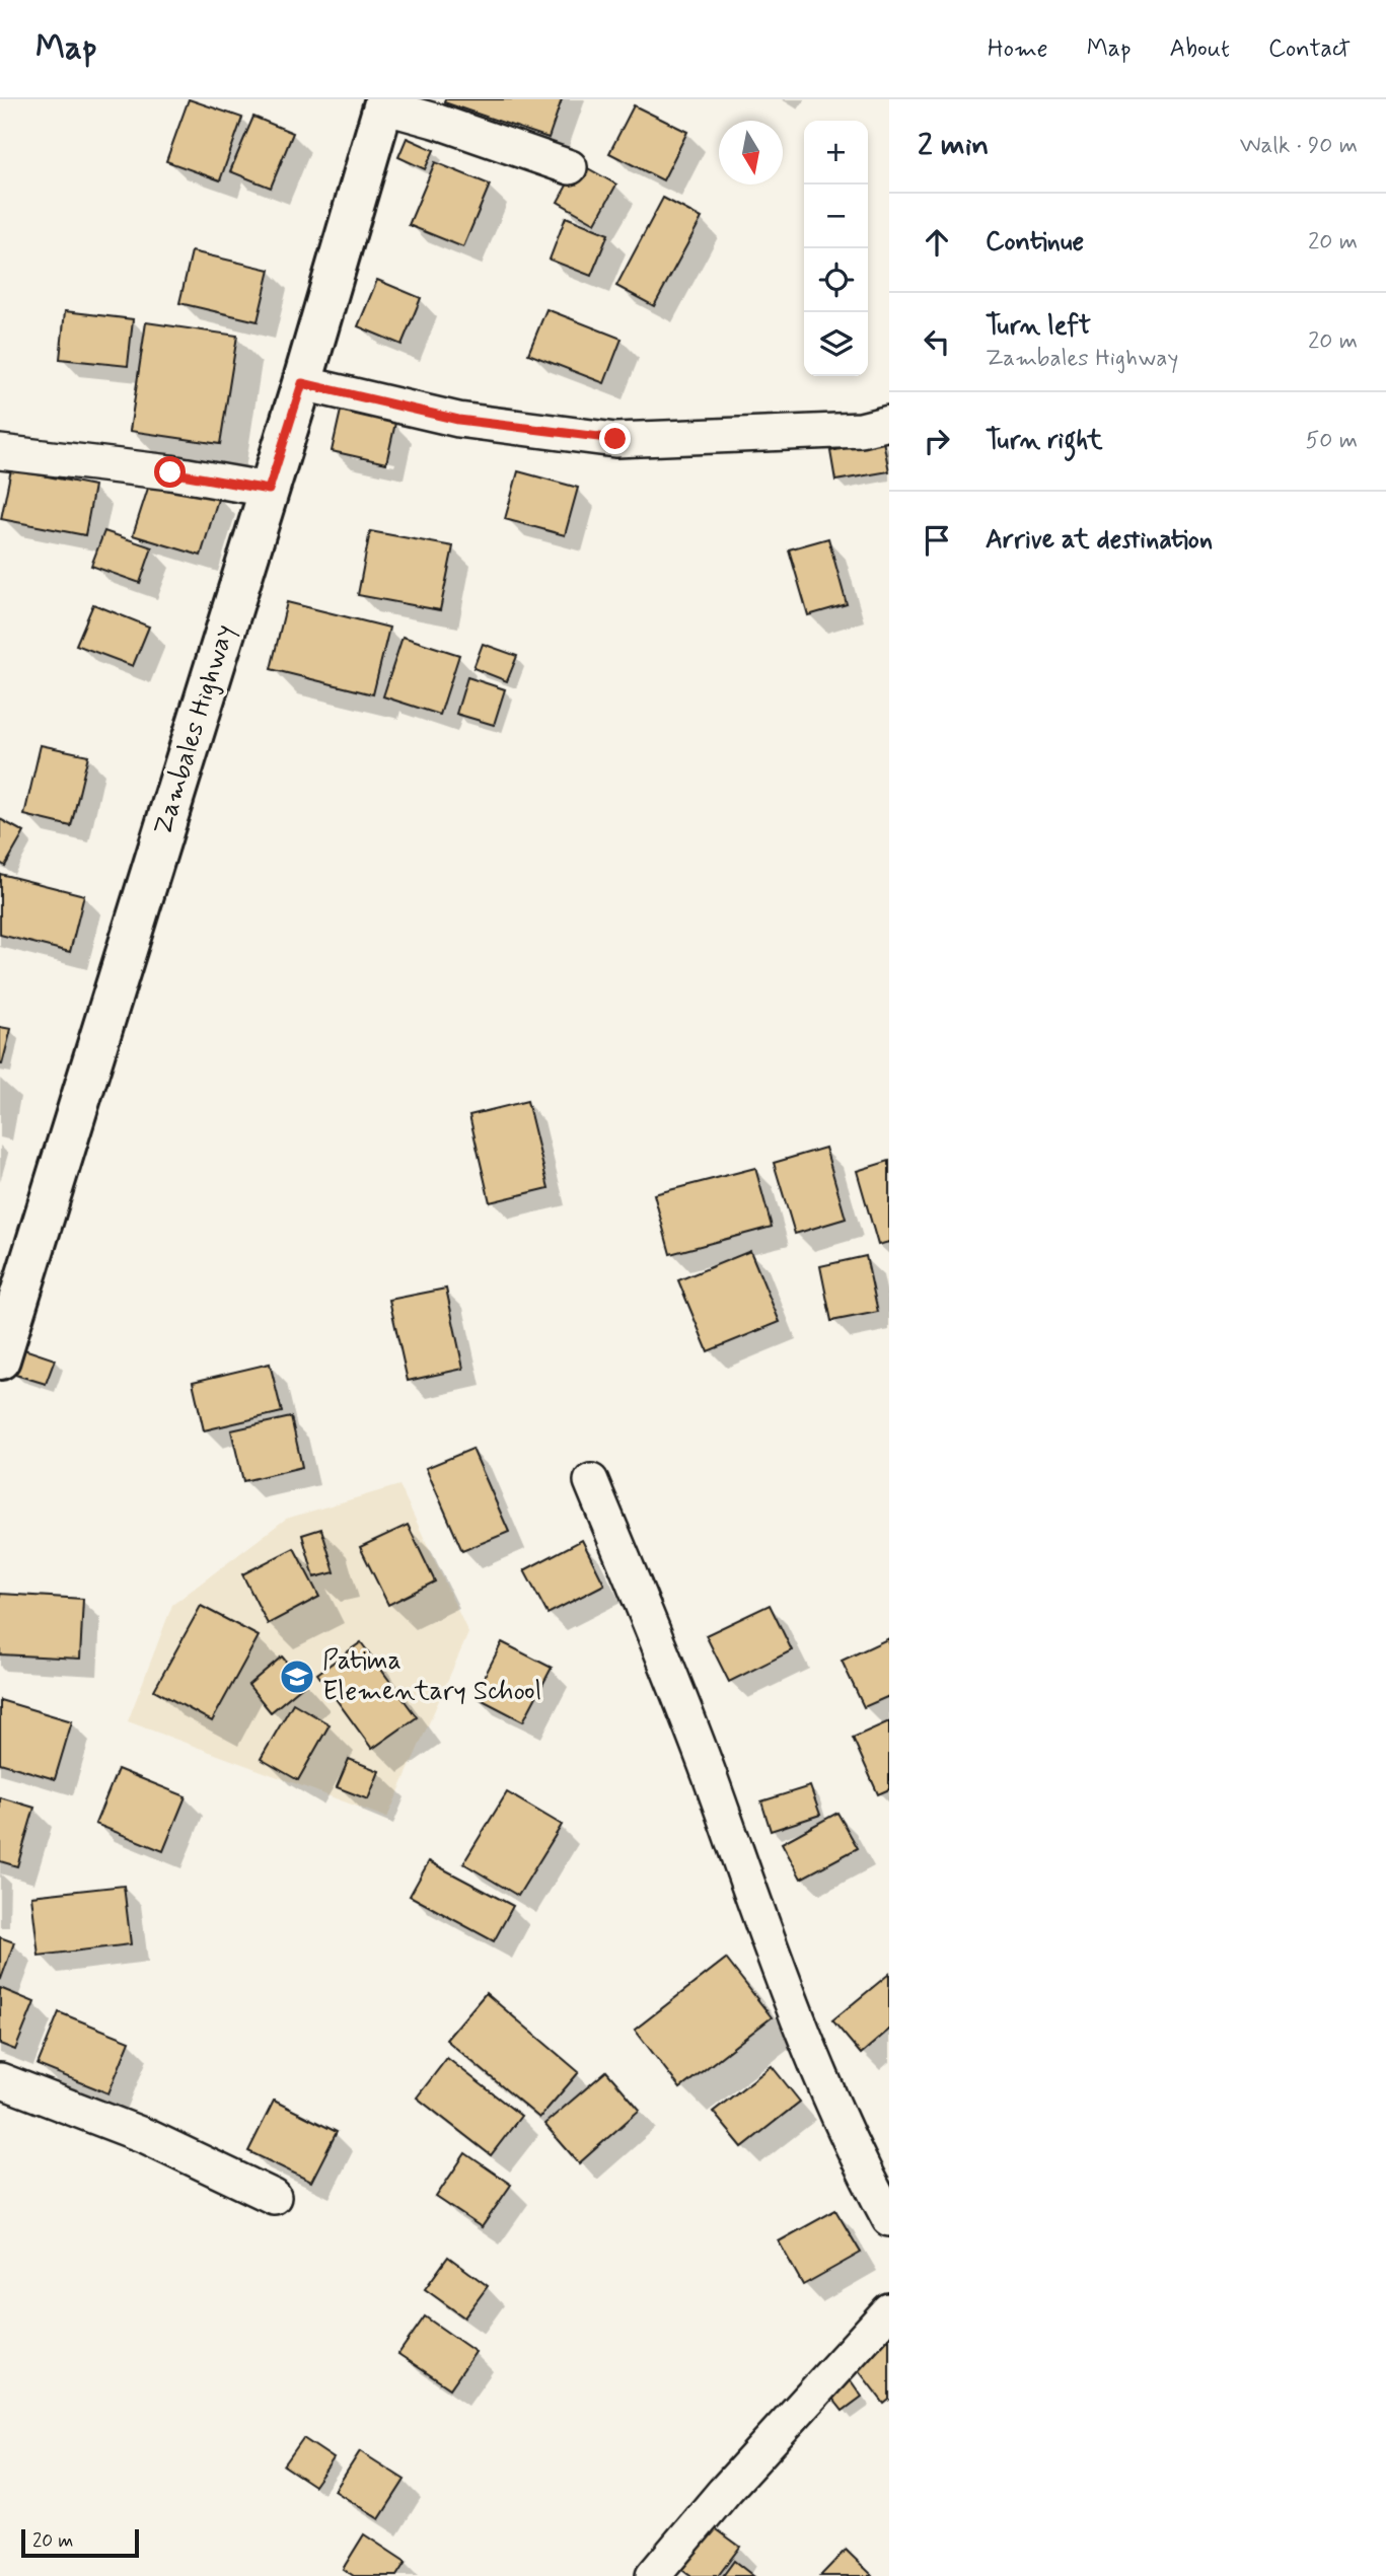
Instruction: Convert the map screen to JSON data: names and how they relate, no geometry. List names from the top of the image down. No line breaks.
{"streets":{"main road":["Zambales Highway"]},"places":{"school or university":["Patima Elementary School"]},"scale_bar":"20 m","north":"bottom","page":{"header":"Map","nav":["Home","Map","About","Contact"],"heading":["2 min","Walk · 90 m"],"map_buttons":["+","−"],"list":[["Continue","20 m"],["Turn left","Zambales Highway","20 m"],["Turn right","50 m"],"Arrive at destination"],"scale":"20 m"}}
